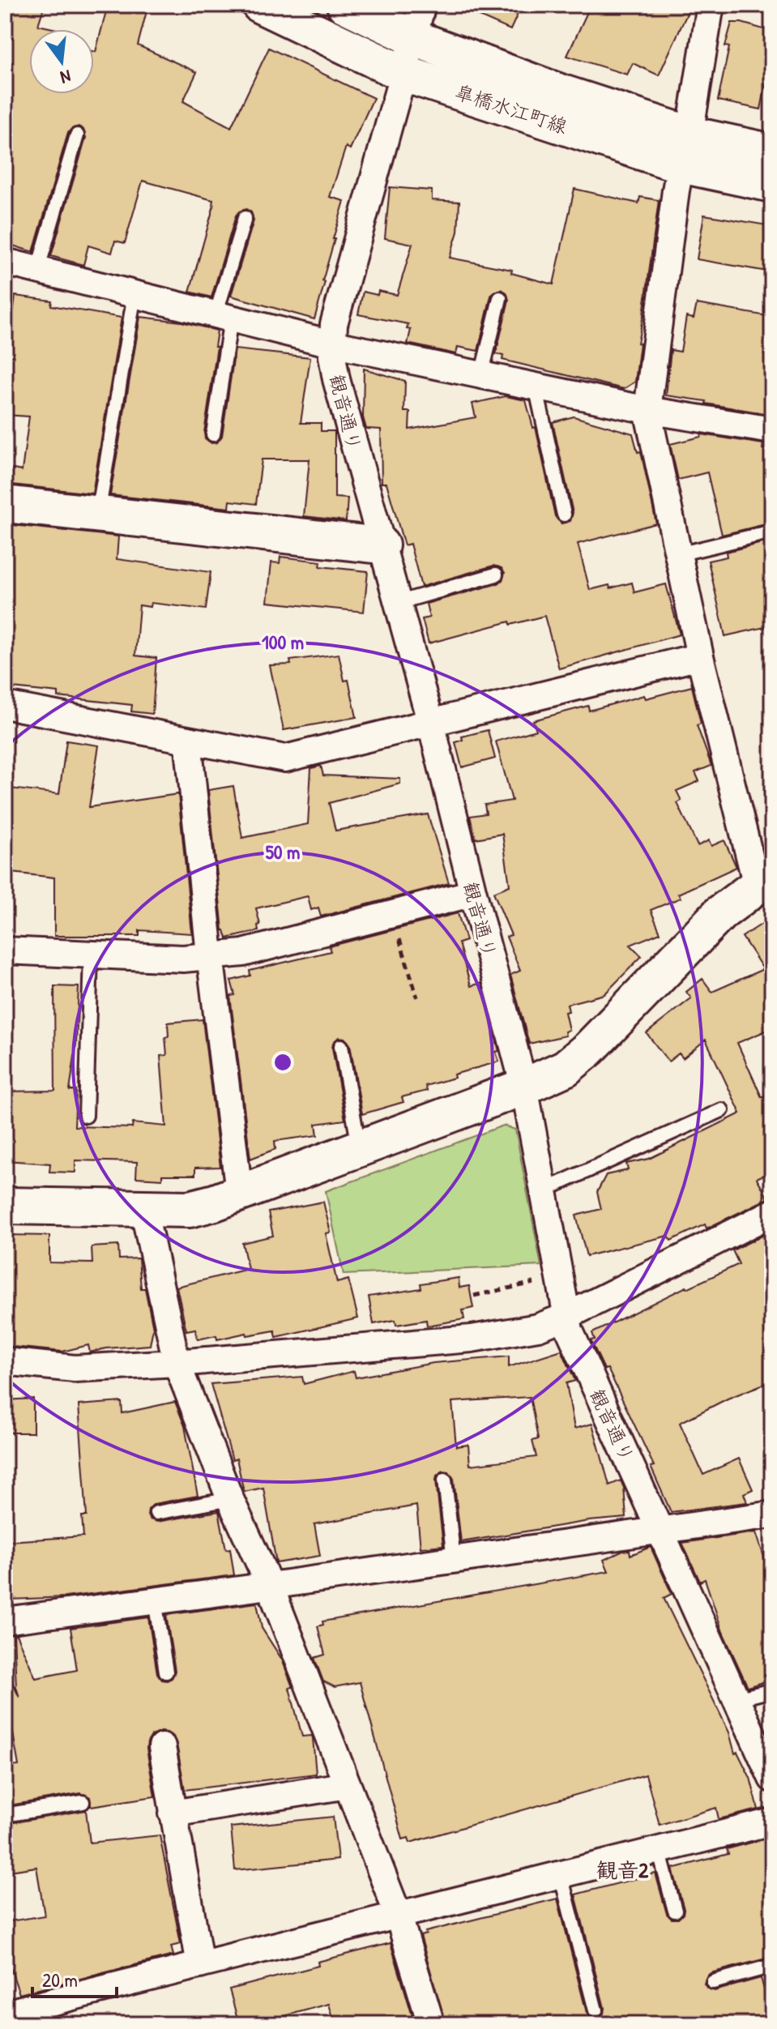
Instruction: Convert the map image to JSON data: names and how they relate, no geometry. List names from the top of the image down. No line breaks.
{"streets":{"street":["皐橋水江町線","観音通り"]},"crossings":[["皐橋水江町線","観音通り"]],"districts":["観音2"],"scale_bar":"20 m","north":"bottom","rings":["100 m","50 m"]}
